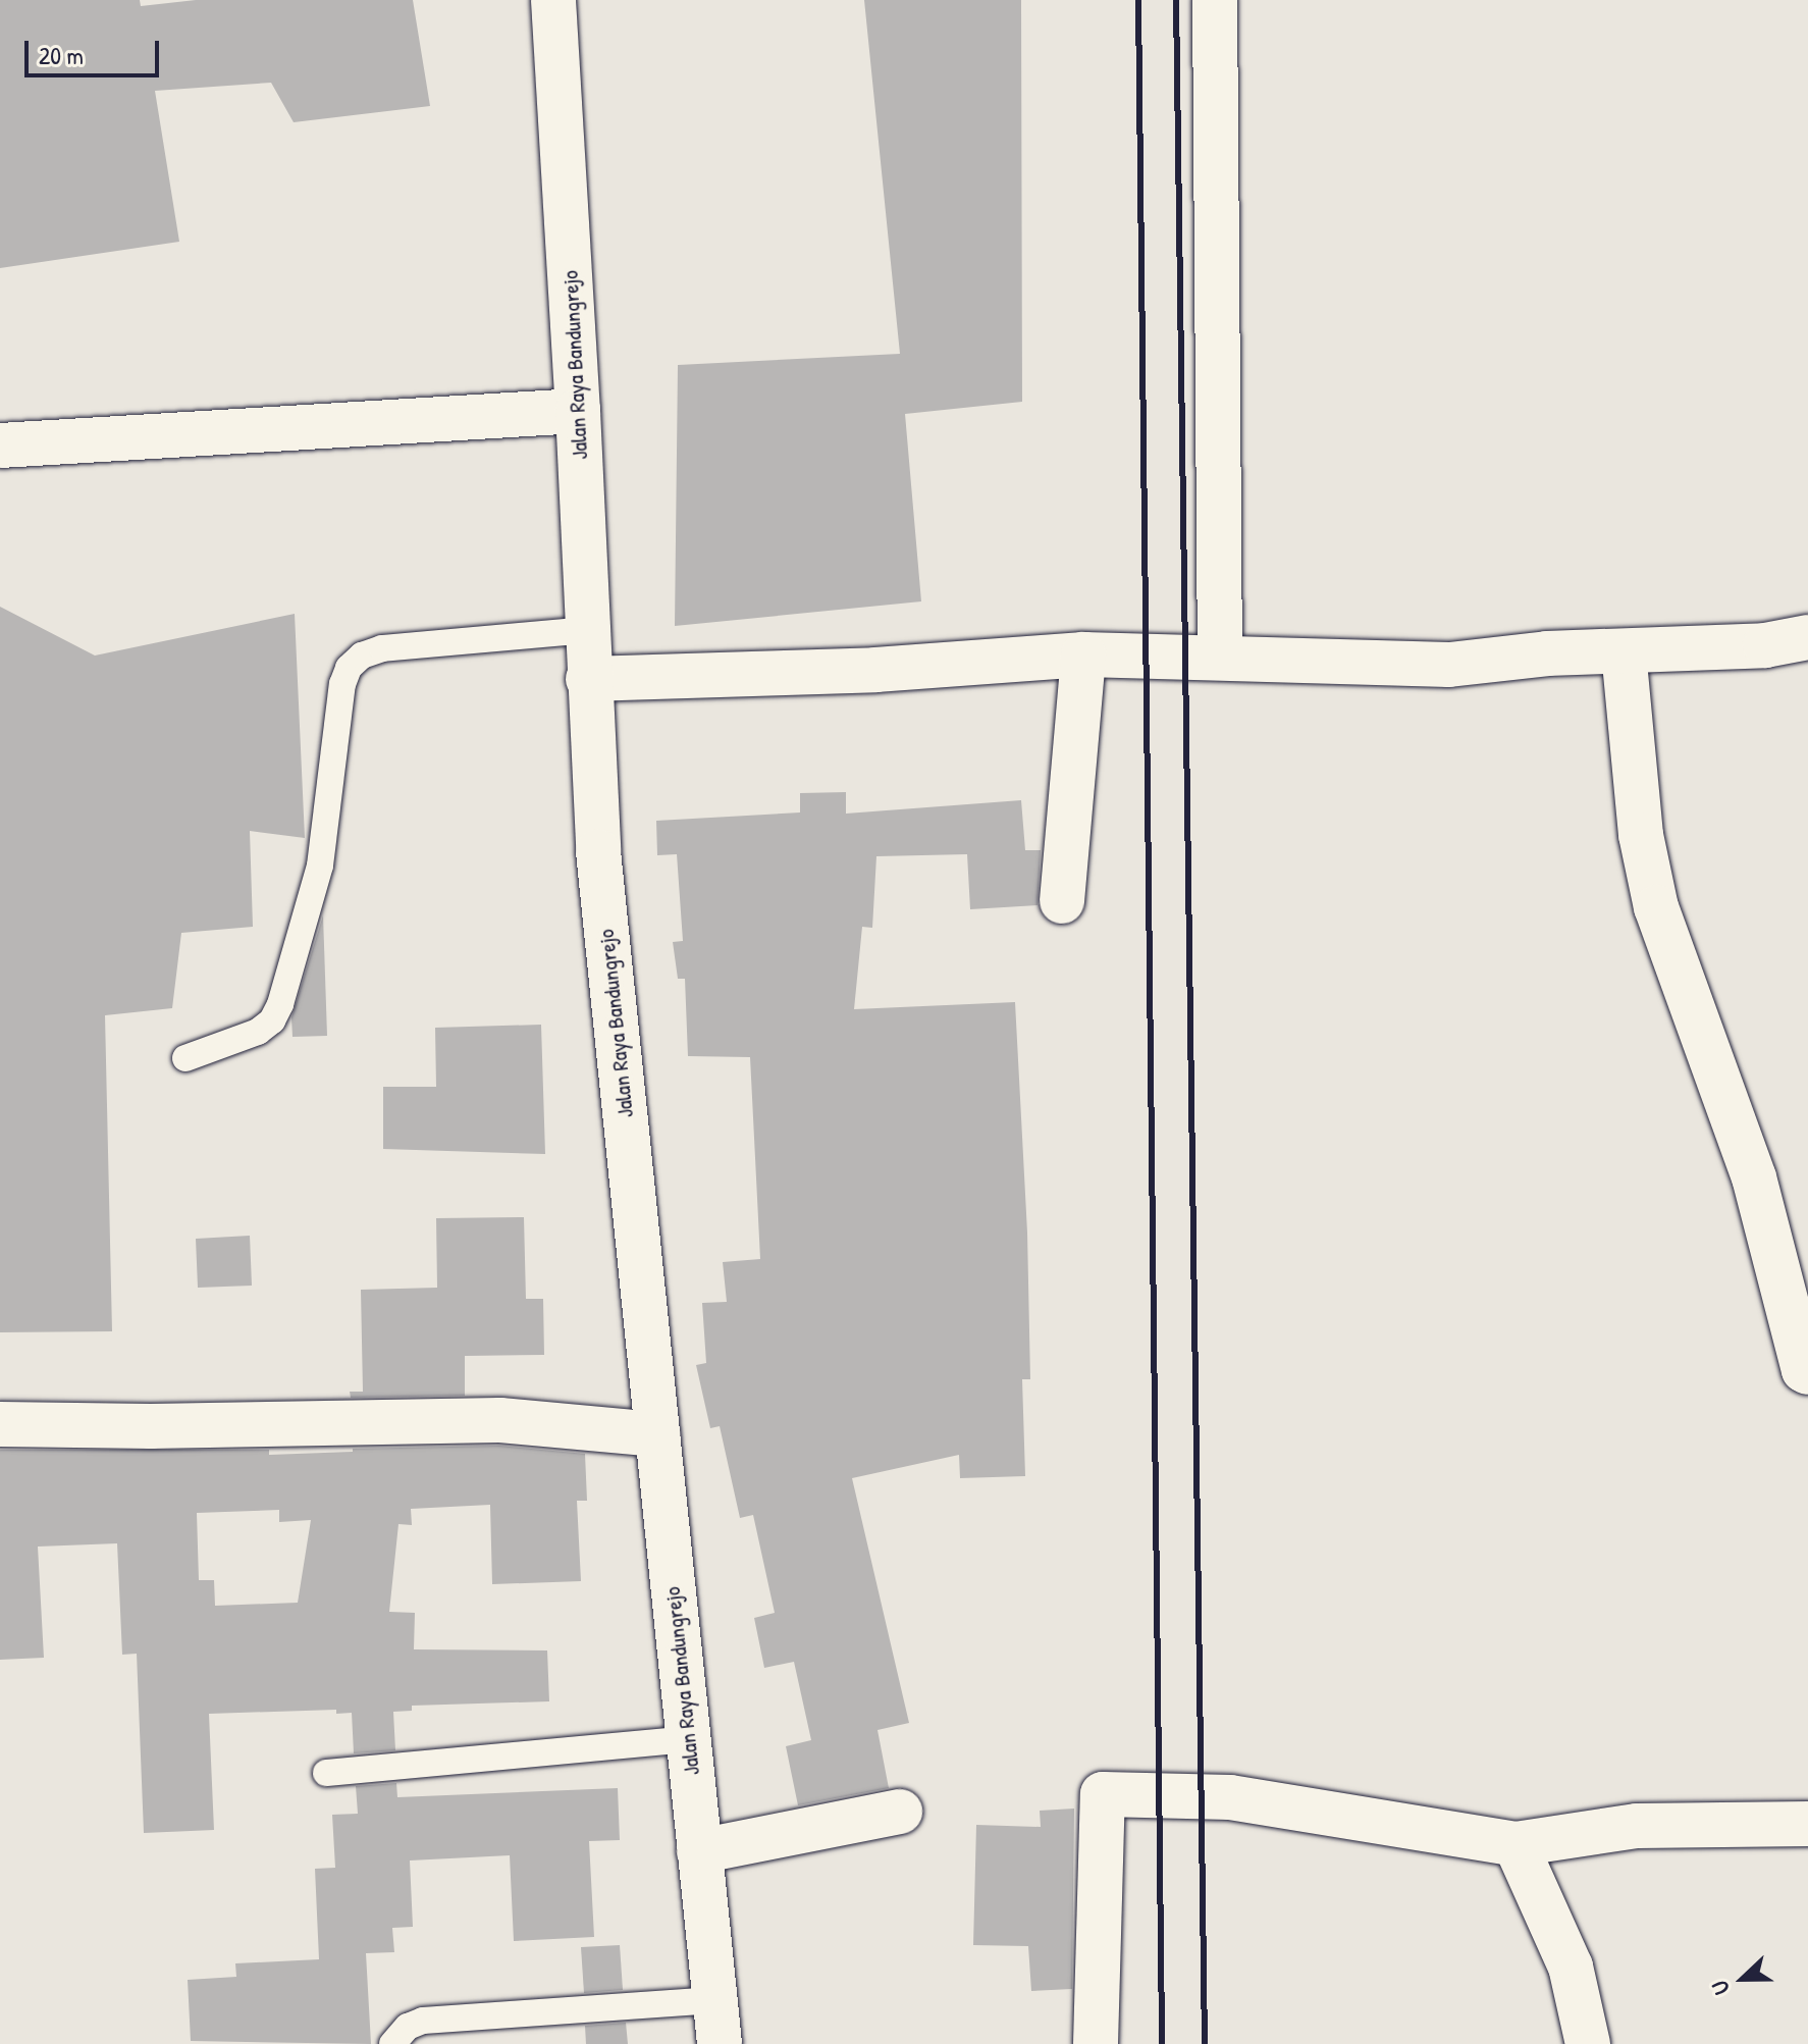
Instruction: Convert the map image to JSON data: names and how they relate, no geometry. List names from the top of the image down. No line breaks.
{"streets":{"street":["Jalan Raya Bandungrejo"]},"scale_bar":"20 m","north":"left"}
